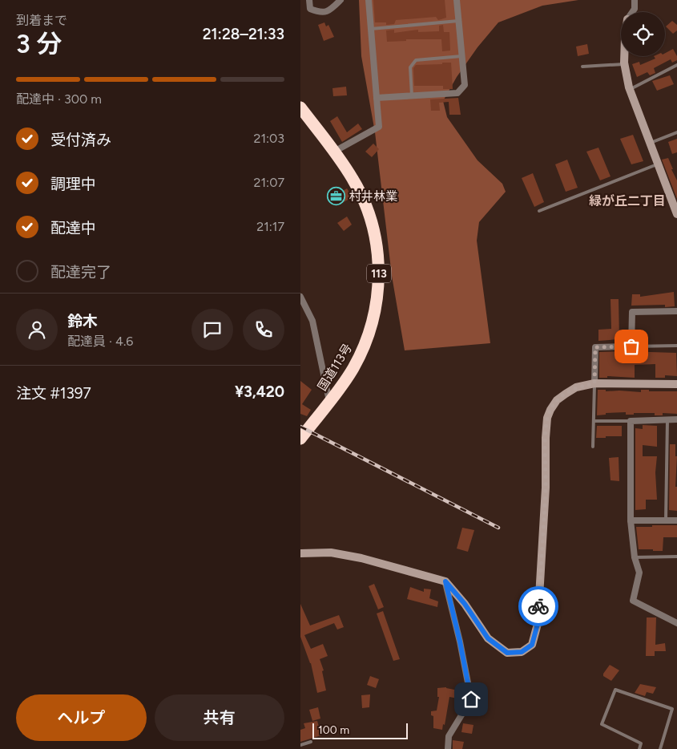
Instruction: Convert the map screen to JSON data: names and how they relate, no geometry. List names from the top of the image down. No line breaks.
{"streets":{"highway":["113","国道113号"]},"districts":["緑が丘二丁目"],"places":{"office":["村井林業"]},"scale_bar":"100 m","page":{"heading":["3 分","到着まで","21:28–21:33"],"panel":["鈴木","配達員 · 4.6","注文 #1397","¥3,420"],"bar":"配達中 · 300 m","list":[["受付済み","21:03"],["調理中","21:07"],["配達中","21:17"],"配達完了"],"buttons":["ヘルプ","共有"],"scale":"100 m"}}
